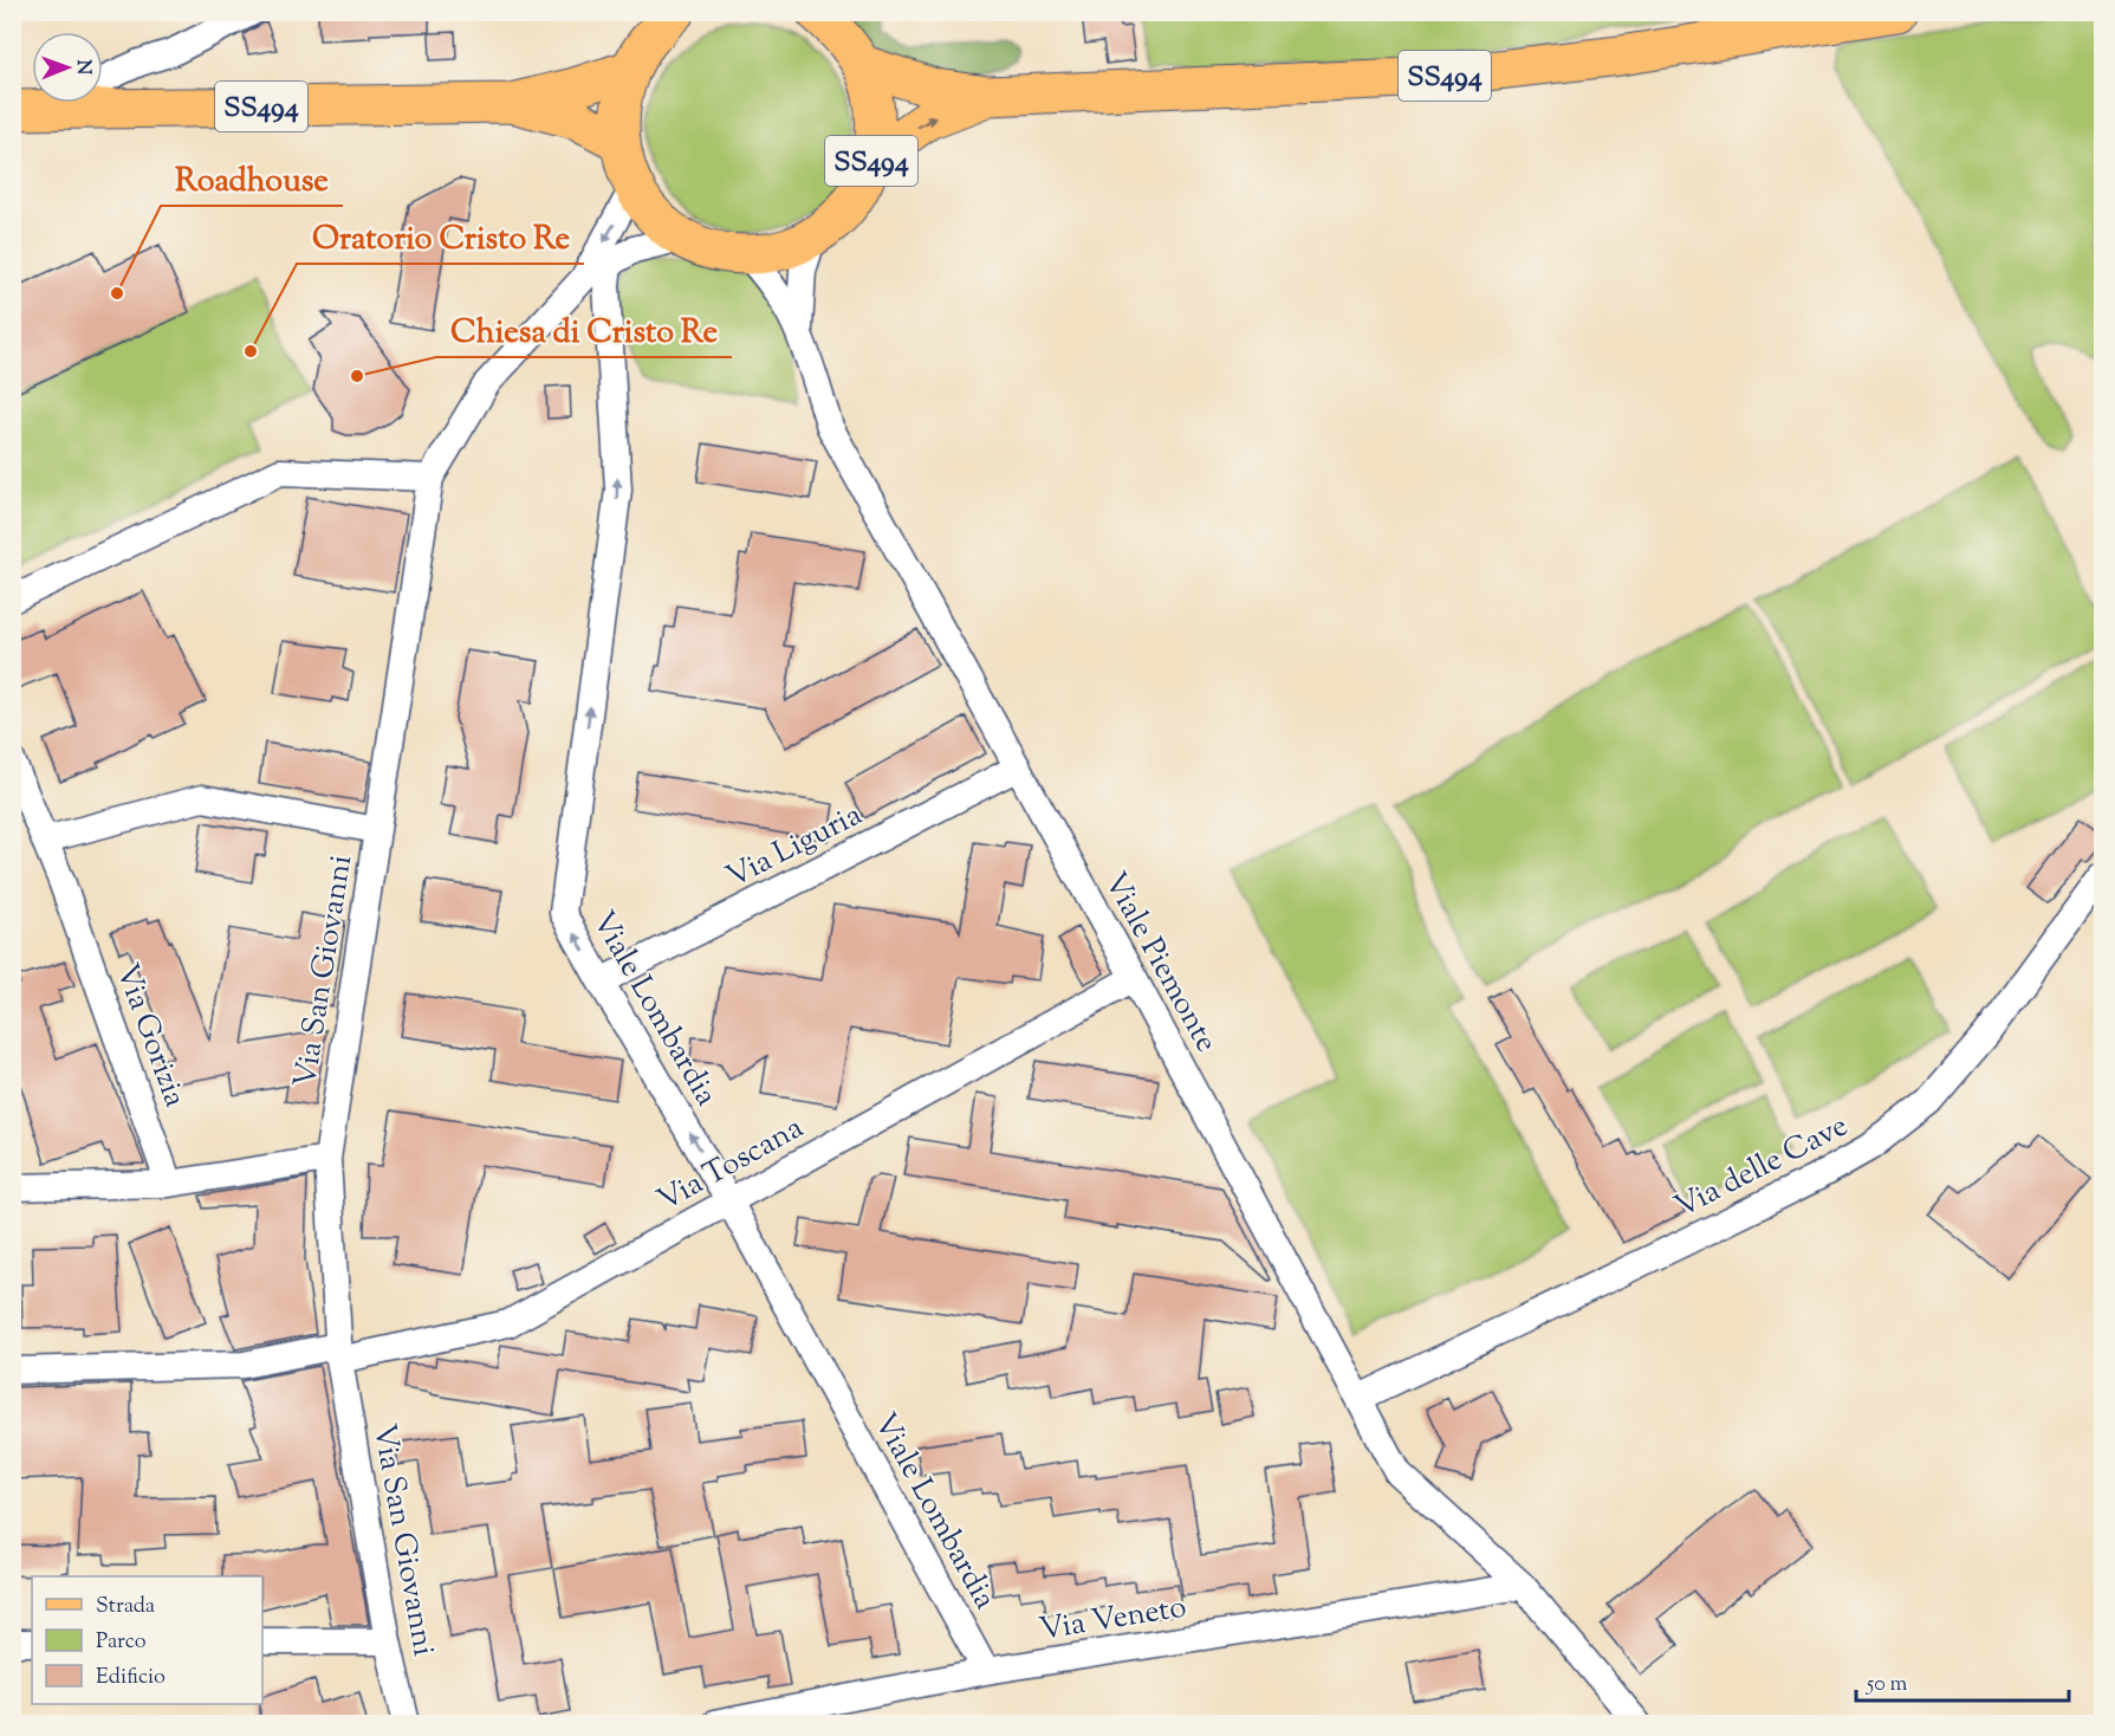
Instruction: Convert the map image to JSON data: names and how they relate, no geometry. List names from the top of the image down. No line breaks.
{"streets":{"main road":["SS494"],"street":["Via Liguria","Viale Piemonte","Via San Giovanni","Viale Lombardia","Via Gorizia","Via Toscana","Via delle Cave","Via Veneto"]},"crossings":[["SS494","Viale Piemonte"],["SS494","Via San Giovanni"],["Via Liguria","Viale Piemonte"],["Via Liguria","Viale Lombardia"],["Viale Piemonte","Via Toscana"],["Viale Piemonte","Via delle Cave"],["Viale Piemonte","Via Veneto"],["Via San Giovanni","Viale Lombardia"],["Via San Giovanni","Via Toscana"],["Viale Lombardia","Via Toscana"],["Viale Lombardia","Via Veneto"]],"one_way":["Viale Lombardia"],"places":["Roadhouse","Oratorio Cristo Re","Chiesa di Cristo Re"],"legend":["Strada","Parco","Edificio"],"scale_bar":"50 m","north":"right"}
